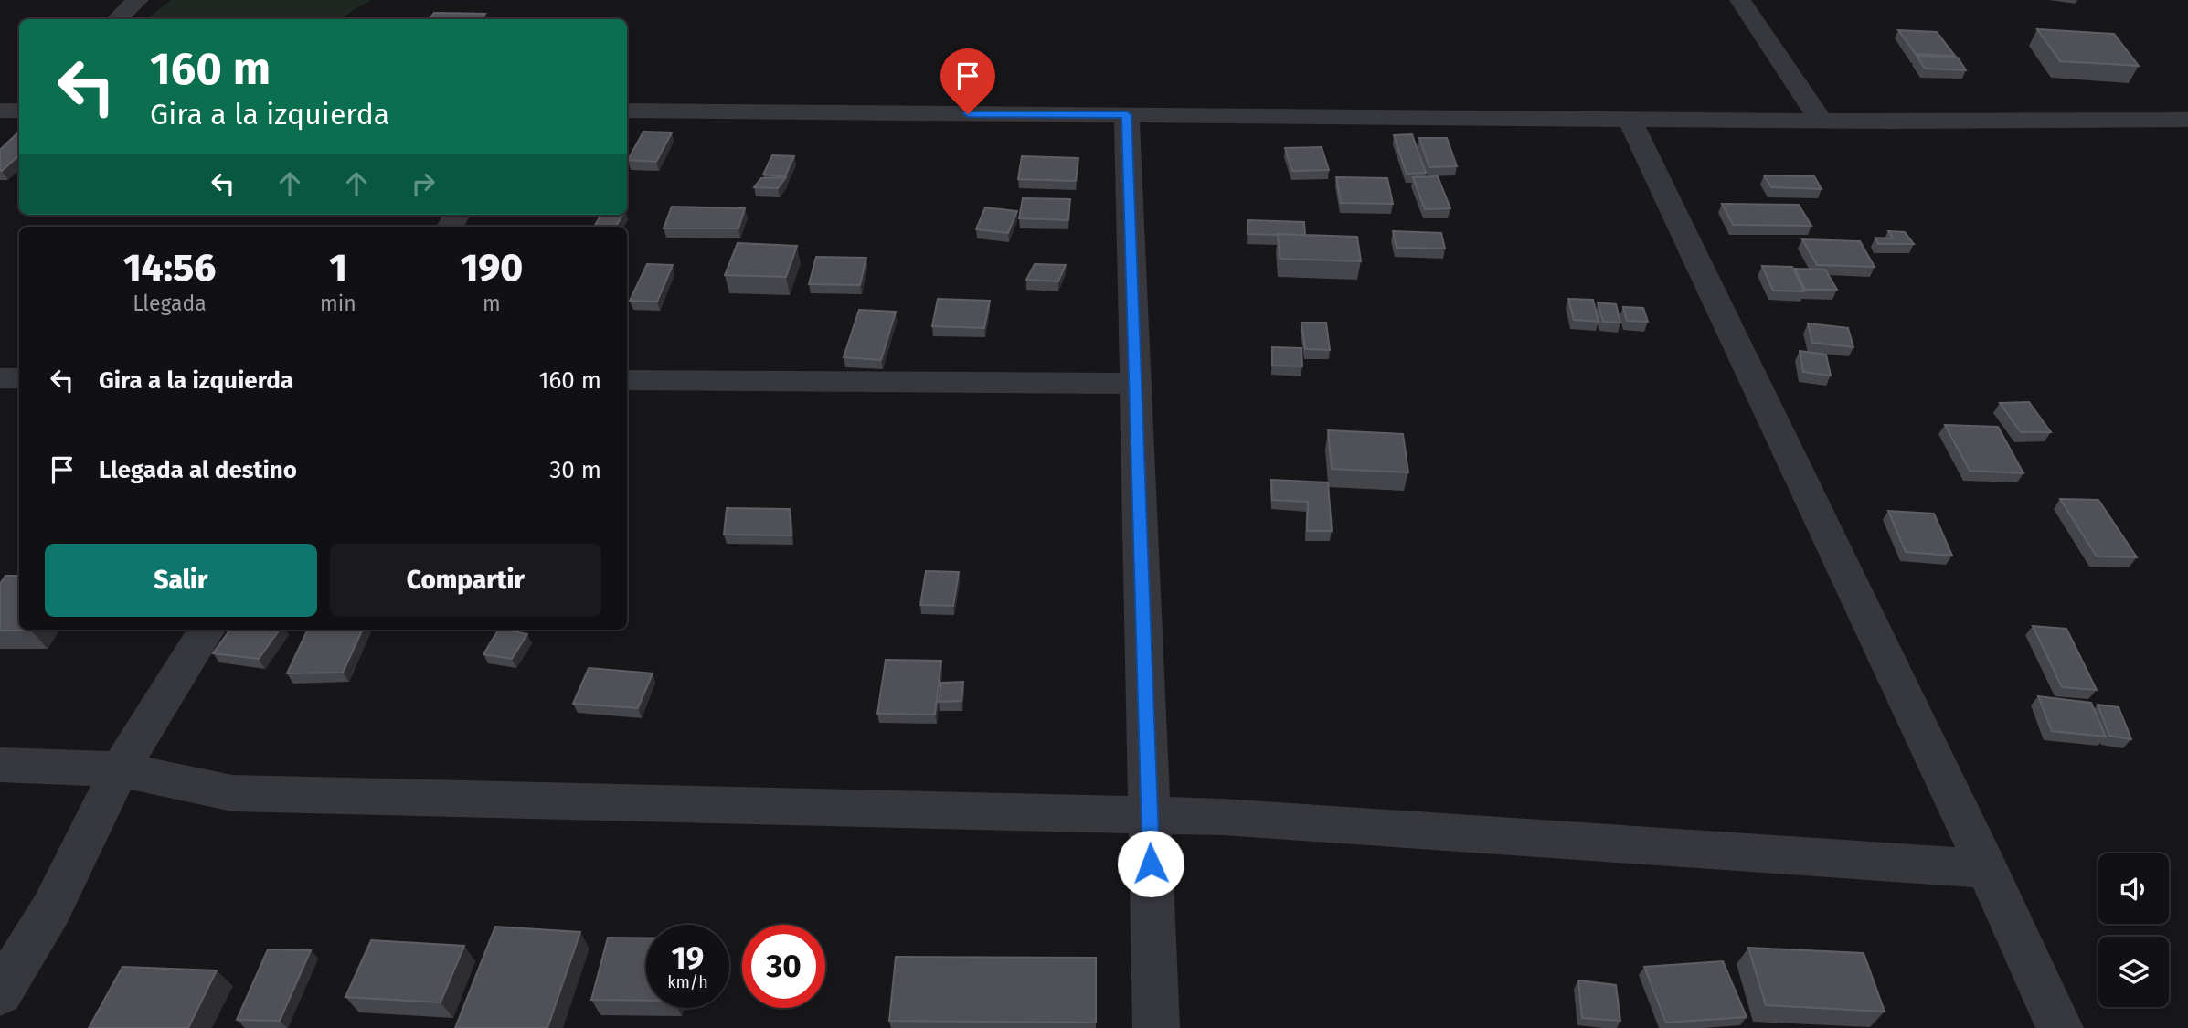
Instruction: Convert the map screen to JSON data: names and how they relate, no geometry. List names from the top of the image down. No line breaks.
{"page":{"turn":["160 m","Gira a la izquierda"],"eta":["14:56","Llegada","1","min","190","m"],"list":[{"name":"Gira a la izquierda","value":"160 m"},{"name":"Llegada al destino","value":"30 m"}],"buttons":["Salir","Compartir"],"speed":"19 km/h","limit":"30"}}
